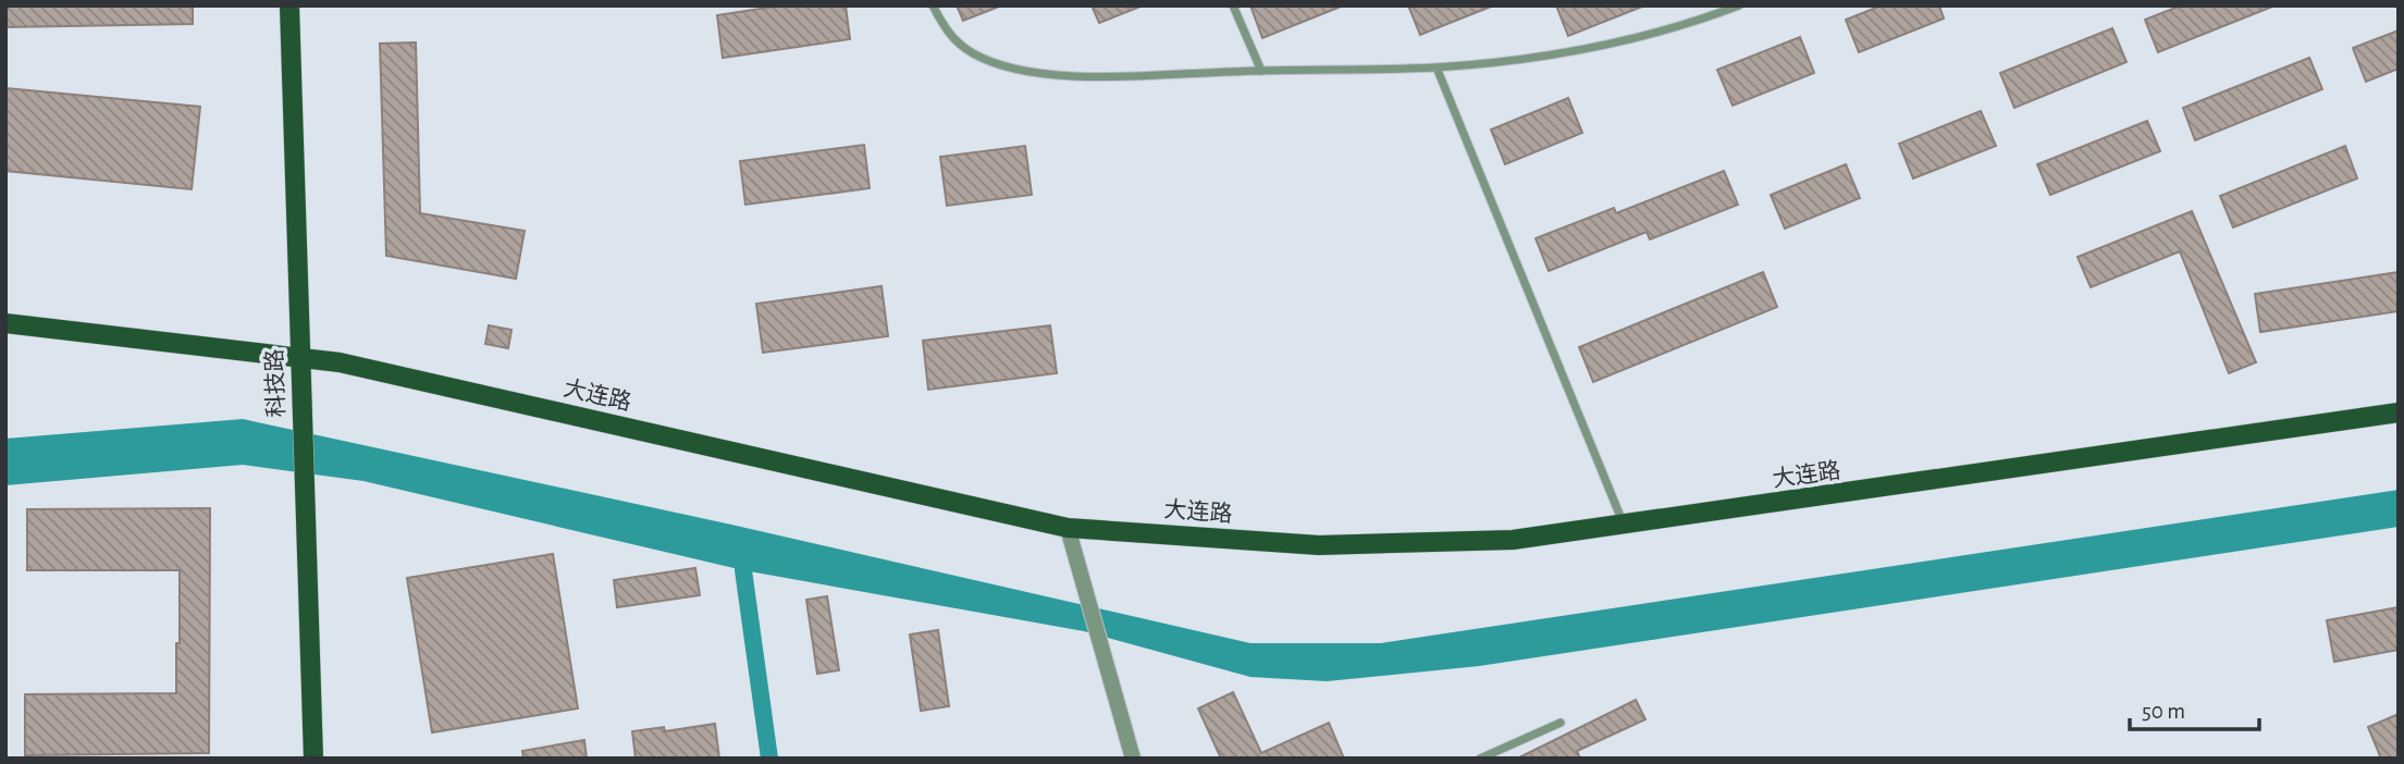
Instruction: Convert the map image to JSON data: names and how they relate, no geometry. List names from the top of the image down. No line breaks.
{"streets":{"main road":["科技路","大连路"]},"crossings":[["科技路","大连路"]],"scale_bar":"50 m"}
